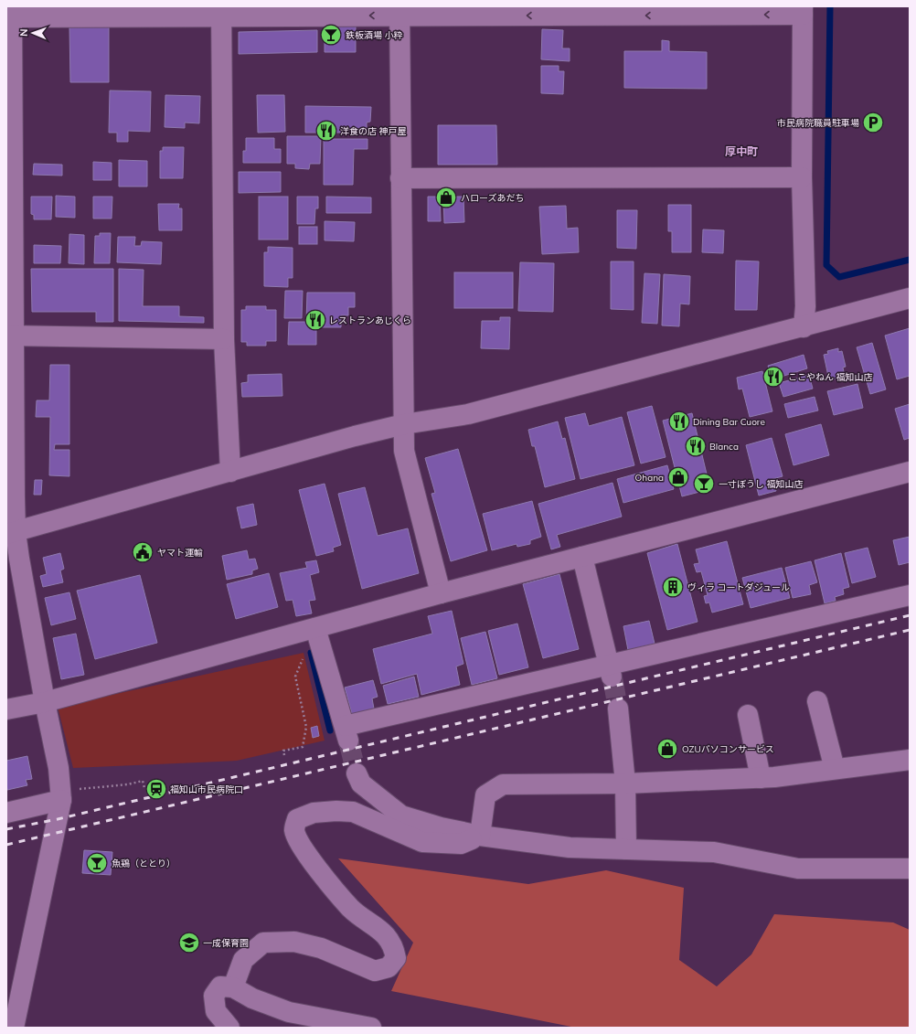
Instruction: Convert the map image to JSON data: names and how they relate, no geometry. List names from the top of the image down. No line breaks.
{"districts":["厚中町"],"places":{"bar":["鉄板酒場 小粋","一寸ぼうし 福知山店","魚鶏（ととり）"],"parking":["市民病院職員駐車場"],"restaurant":["洋食の店 神戸屋","レストランあじくら","ここやねん 福知山店","Dining Bar Cuore","Blanca"],"shop":["ハローズあだち","Ohana","OZUパソコンサービス"],"public building":["ヤマト運輸"],"building":["ヴィラ コートダジュール"],"station":["福知山市民病院口"],"school or university":["一成保育園"]},"north":"left"}
